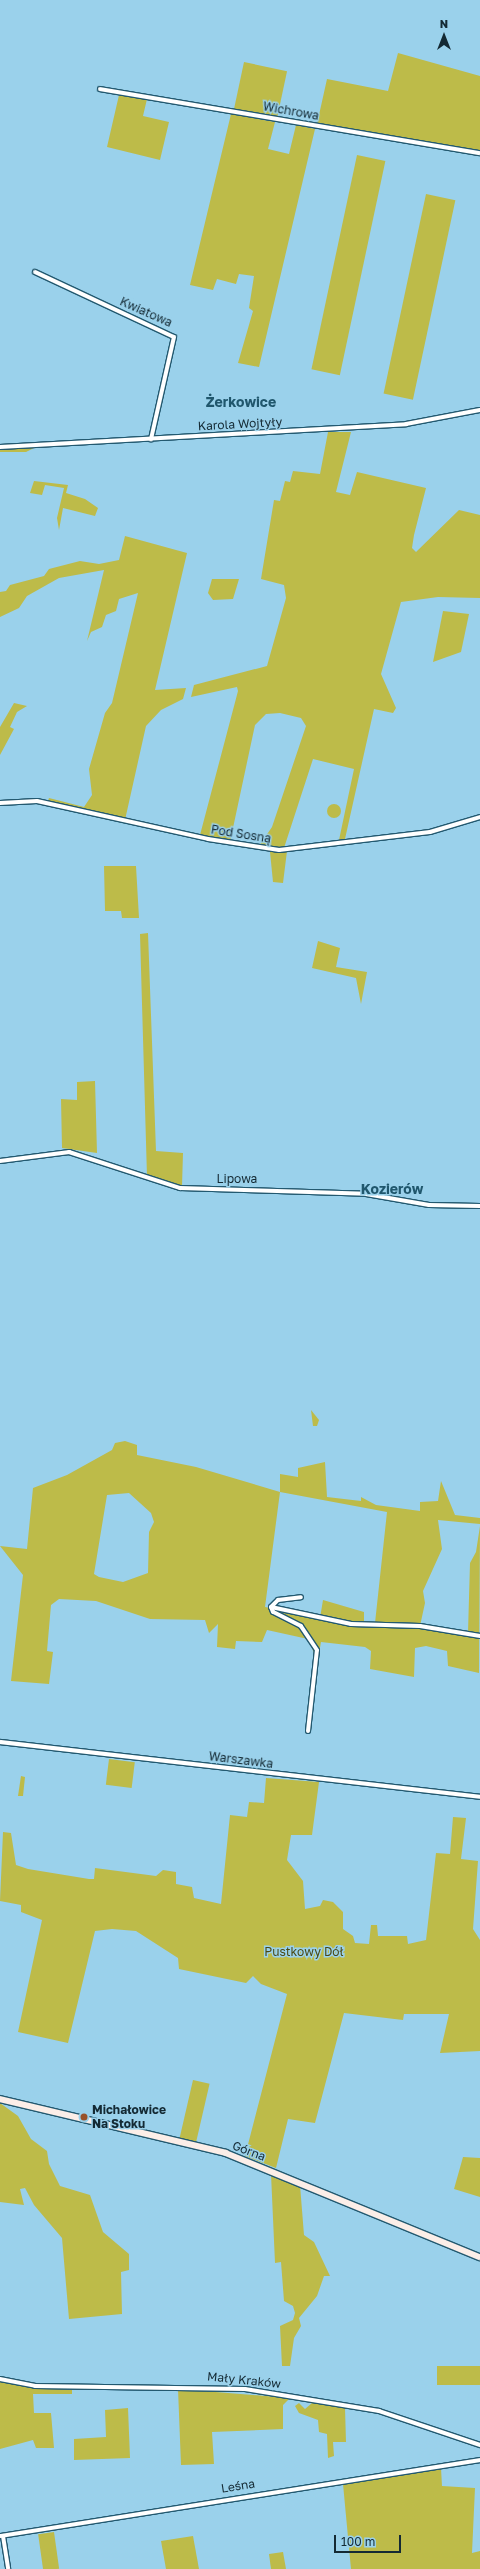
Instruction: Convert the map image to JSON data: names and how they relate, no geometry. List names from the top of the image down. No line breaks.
{"streets":{"street":["Wichrowa","Kwiatowa","Karola Wojtyły","Pod Sosną","Lipowa","Warszawka","Górna","Mały Kraków","Leśna"]},"crossings":[["Kwiatowa","Karola Wojtyły"]],"districts":["Żerkowice","Kozierów"],"parks":["Pustkowy Dół"],"places":["Michałowice Na Stoku"],"scale_bar":"100 m","north":"top"}
